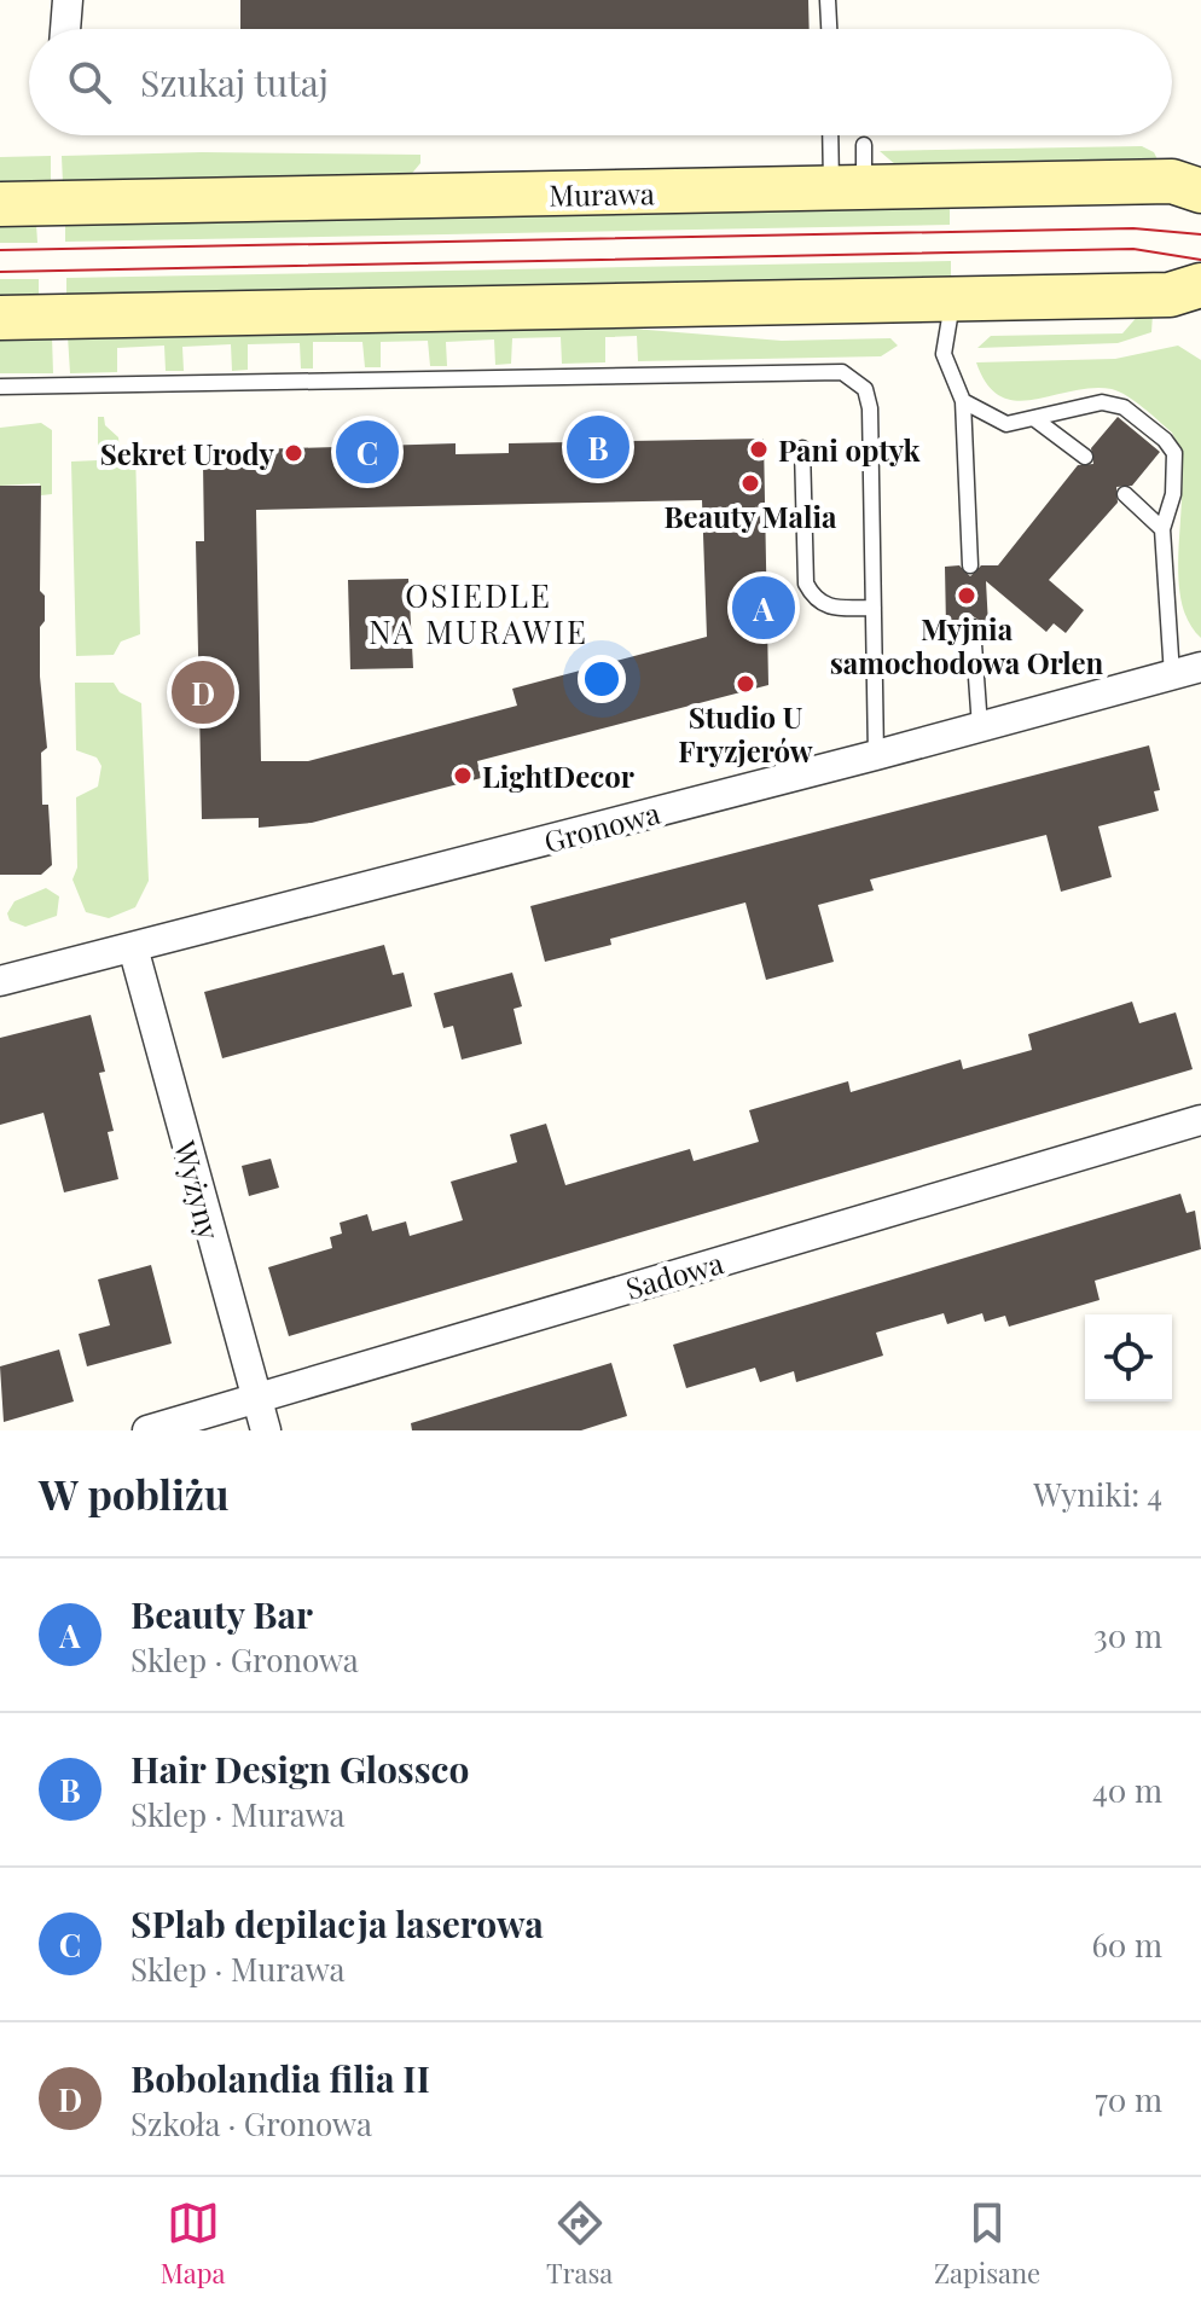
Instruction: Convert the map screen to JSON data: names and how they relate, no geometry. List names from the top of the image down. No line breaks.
{"streets":{"street":["Murawa","Gronowa","Wyżyny","Sadowa"]},"crossings":[["Gronowa","Wyżyny"],["Wyżyny","Sadowa"]],"districts":["OSIEDLE NA MURAWIE"],"places":["Pani optyk","Sekret Urody","Beauty Malia","Myjnia samochodowa Orlen","Studio U Fryzjerów","LightDecor"],"page":{"search":"Szukaj tutaj","pins":["B","C","A","D"],"heading":["W pobliżu","Wyniki: 4"],"list":[{"mark":"A","name":"Beauty Bar","note":"Sklep · Gronowa","value":"30 m"},{"mark":"B","name":"Hair Design Glossco","note":"Sklep · Murawa","value":"40 m"},{"mark":"C","name":"SPlab depilacja laserowa","note":"Sklep · Murawa","value":"60 m"},{"mark":"D","name":"Bobolandia filia II","note":"Szkoła · Gronowa","value":"70 m"}],"nav":["Mapa","Trasa","Zapisane"]}}
